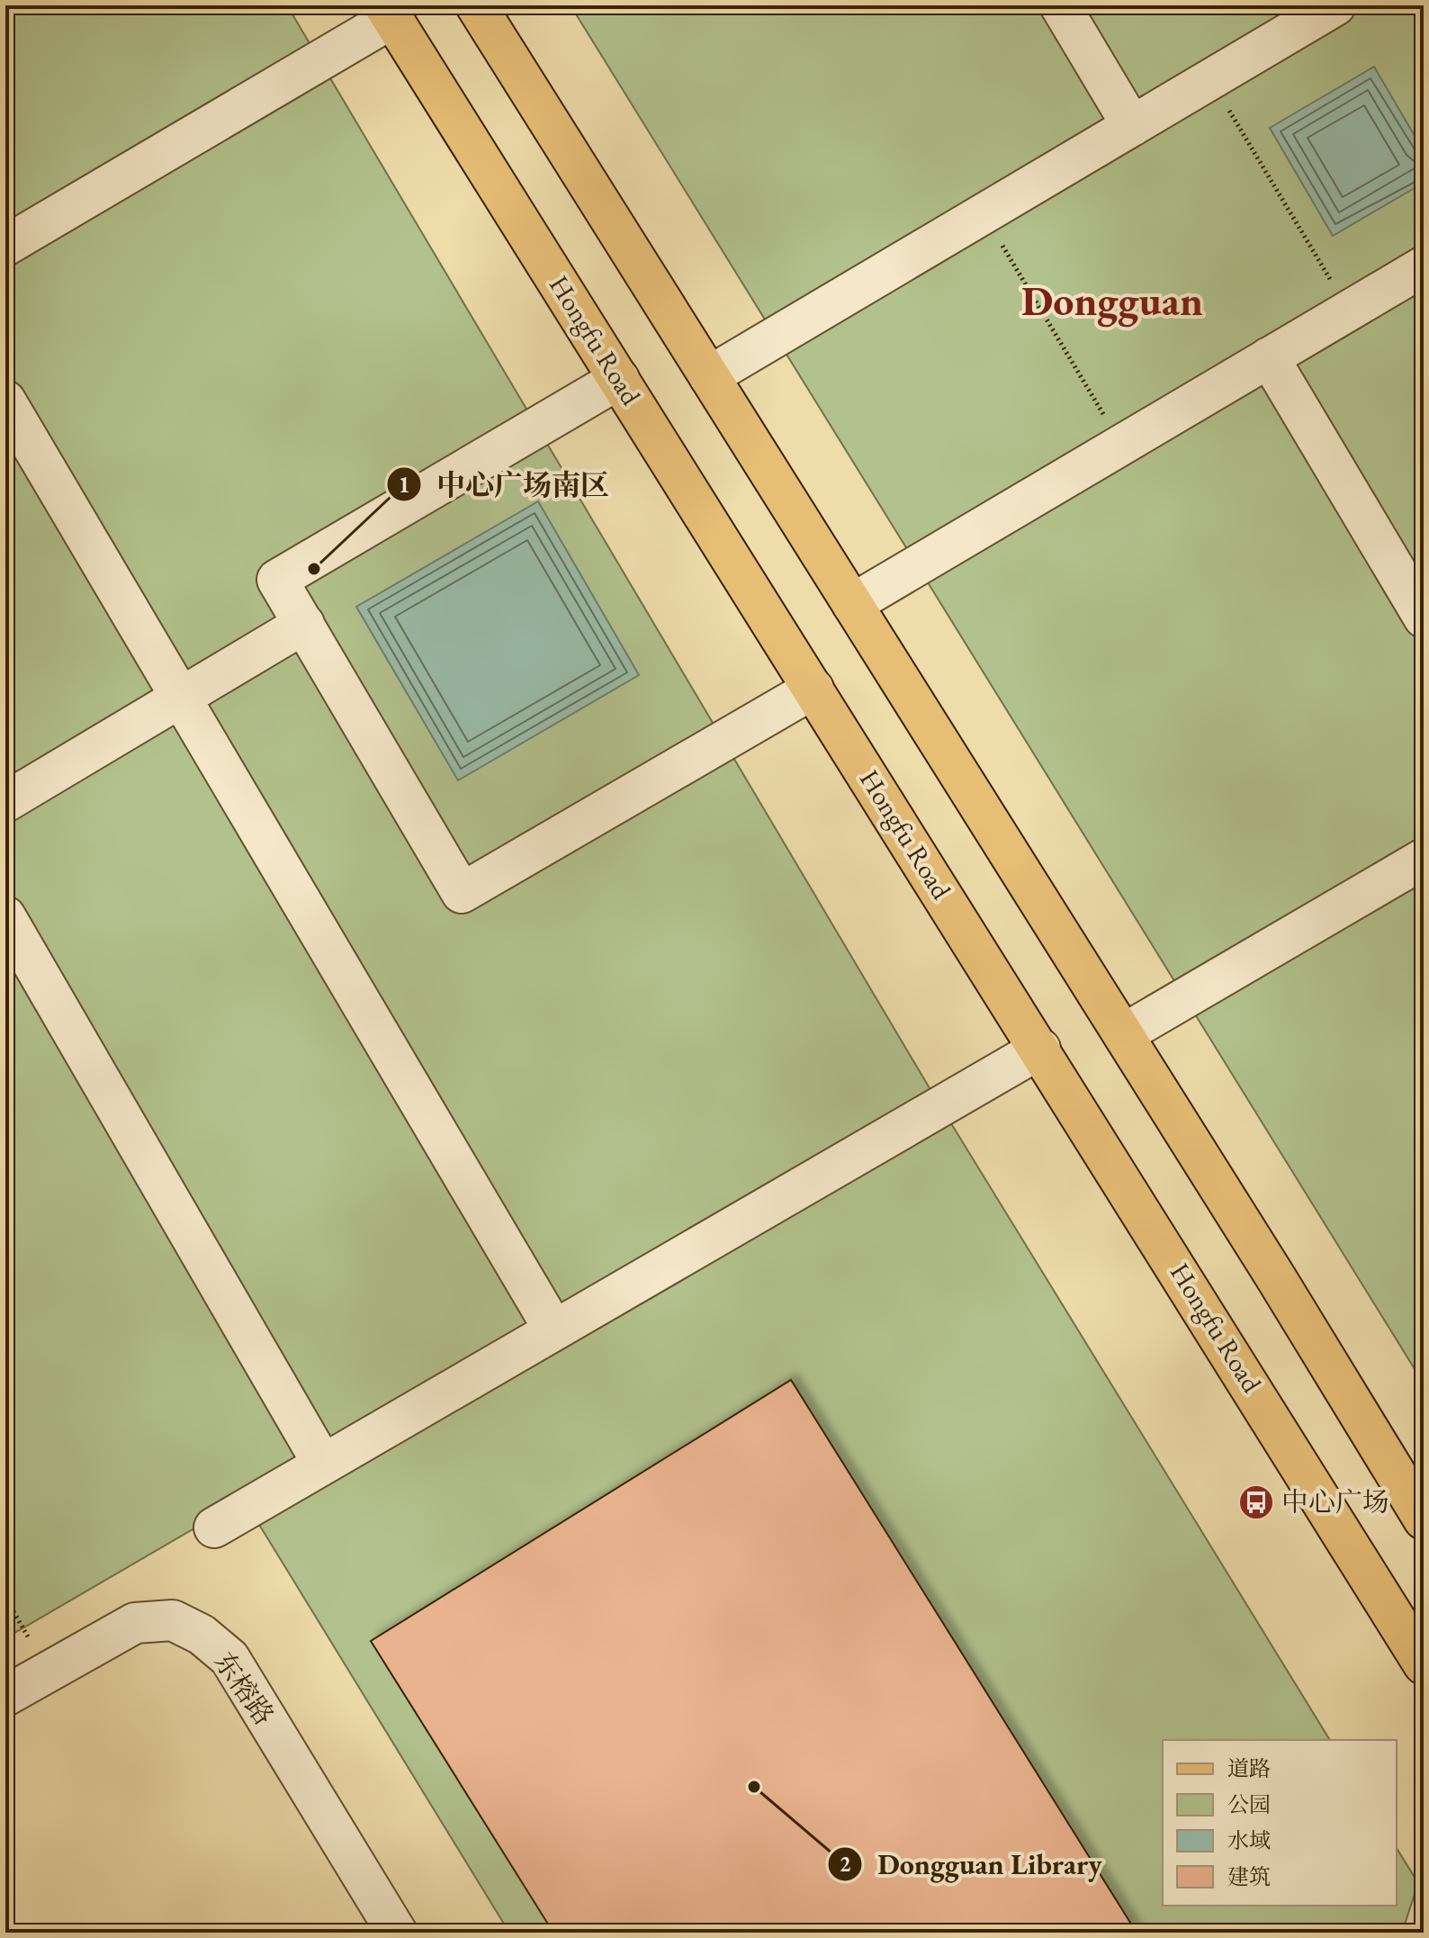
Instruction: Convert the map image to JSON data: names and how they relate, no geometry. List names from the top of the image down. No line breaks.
{"streets":{"main road":["Hongfu Road"],"street":["东榕路"]},"districts":["Dongguan"],"places":{"other":["中心广场南区","Dongguan Library"],"bus stop":["中心广场"]},"legend":["道路","公园","水域","建筑"]}
